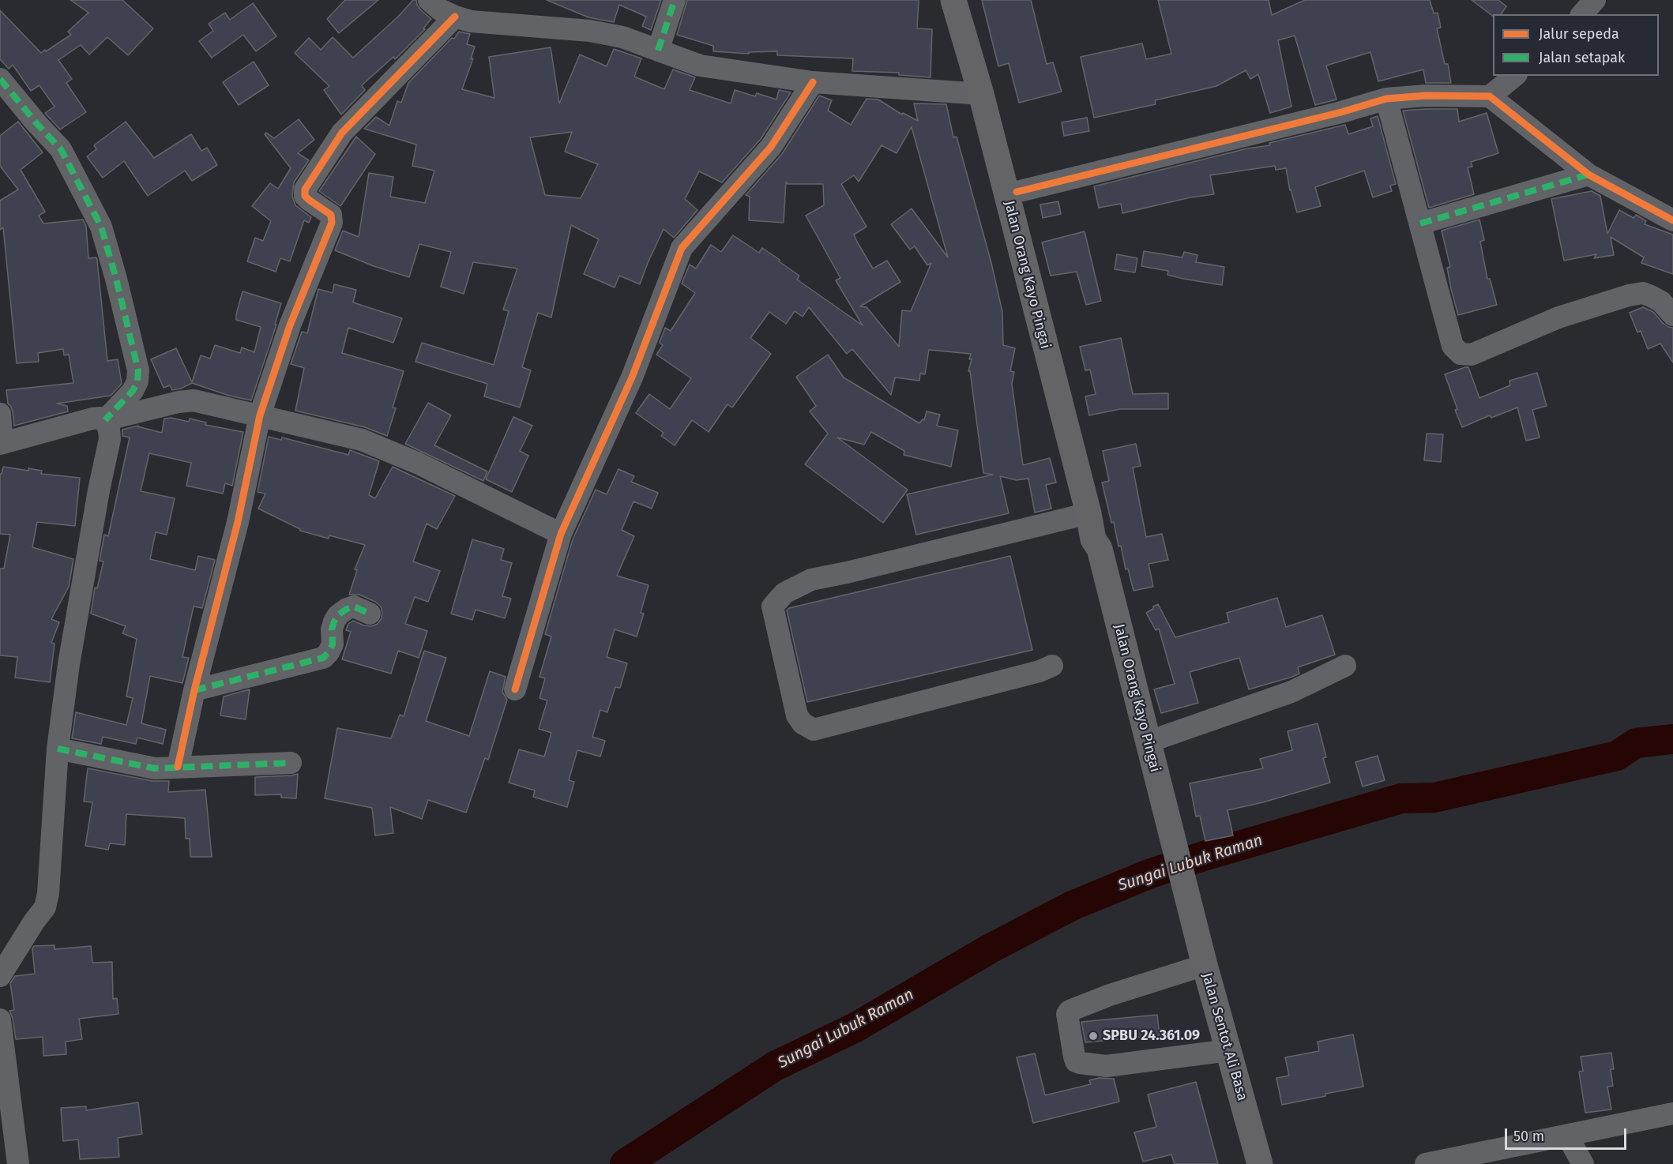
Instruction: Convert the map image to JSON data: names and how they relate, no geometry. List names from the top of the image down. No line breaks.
{"streets":{"main road":["Jalan Orang Kayo Pingai","Jalan Sentot Ali Basa"]},"crossings":[["Jalan Orang Kayo Pingai","Jalan Sentot Ali Basa"]],"water":["Sungai Lubuk Raman"],"places":["SPBU 24.361.09"],"legend":["Jalur sepeda","Jalan setapak"],"scale_bar":"50 m"}
